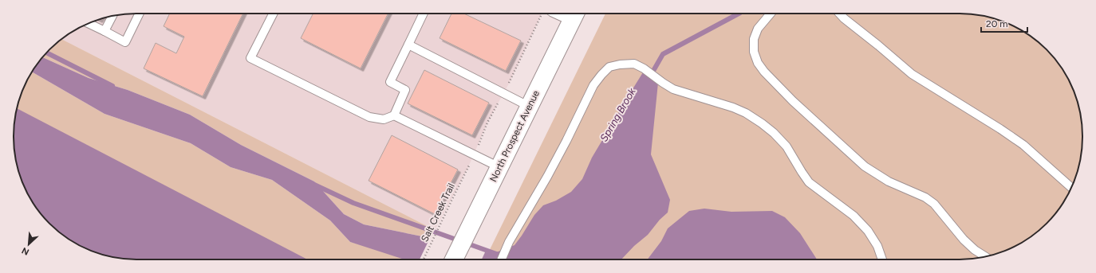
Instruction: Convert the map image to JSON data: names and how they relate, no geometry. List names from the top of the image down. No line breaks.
{"streets":{"main road":["North Prospect Avenue"],"path":["Salt Creek Trail"]},"water":["Spring Brook"],"scale_bar":"20 m","north":"bottom left"}
